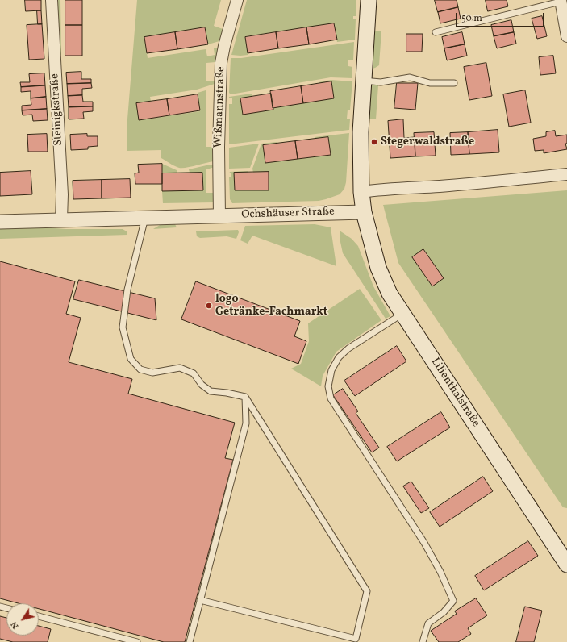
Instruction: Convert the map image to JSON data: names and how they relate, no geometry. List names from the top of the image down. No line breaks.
{"streets":{"main road":["Lilienthalstraße"],"street":["Wißmannstraße","Steinigkstraße","Ochshäuser Straße"]},"crossings":[["Wißmannstraße","Ochshäuser Straße"],["Steinigkstraße","Ochshäuser Straße"],["Ochshäuser Straße","Lilienthalstraße"]],"places":["Stegerwaldstraße","logo Getränke-Fachmarkt"],"scale_bar":"50 m","north":"bottom left"}
